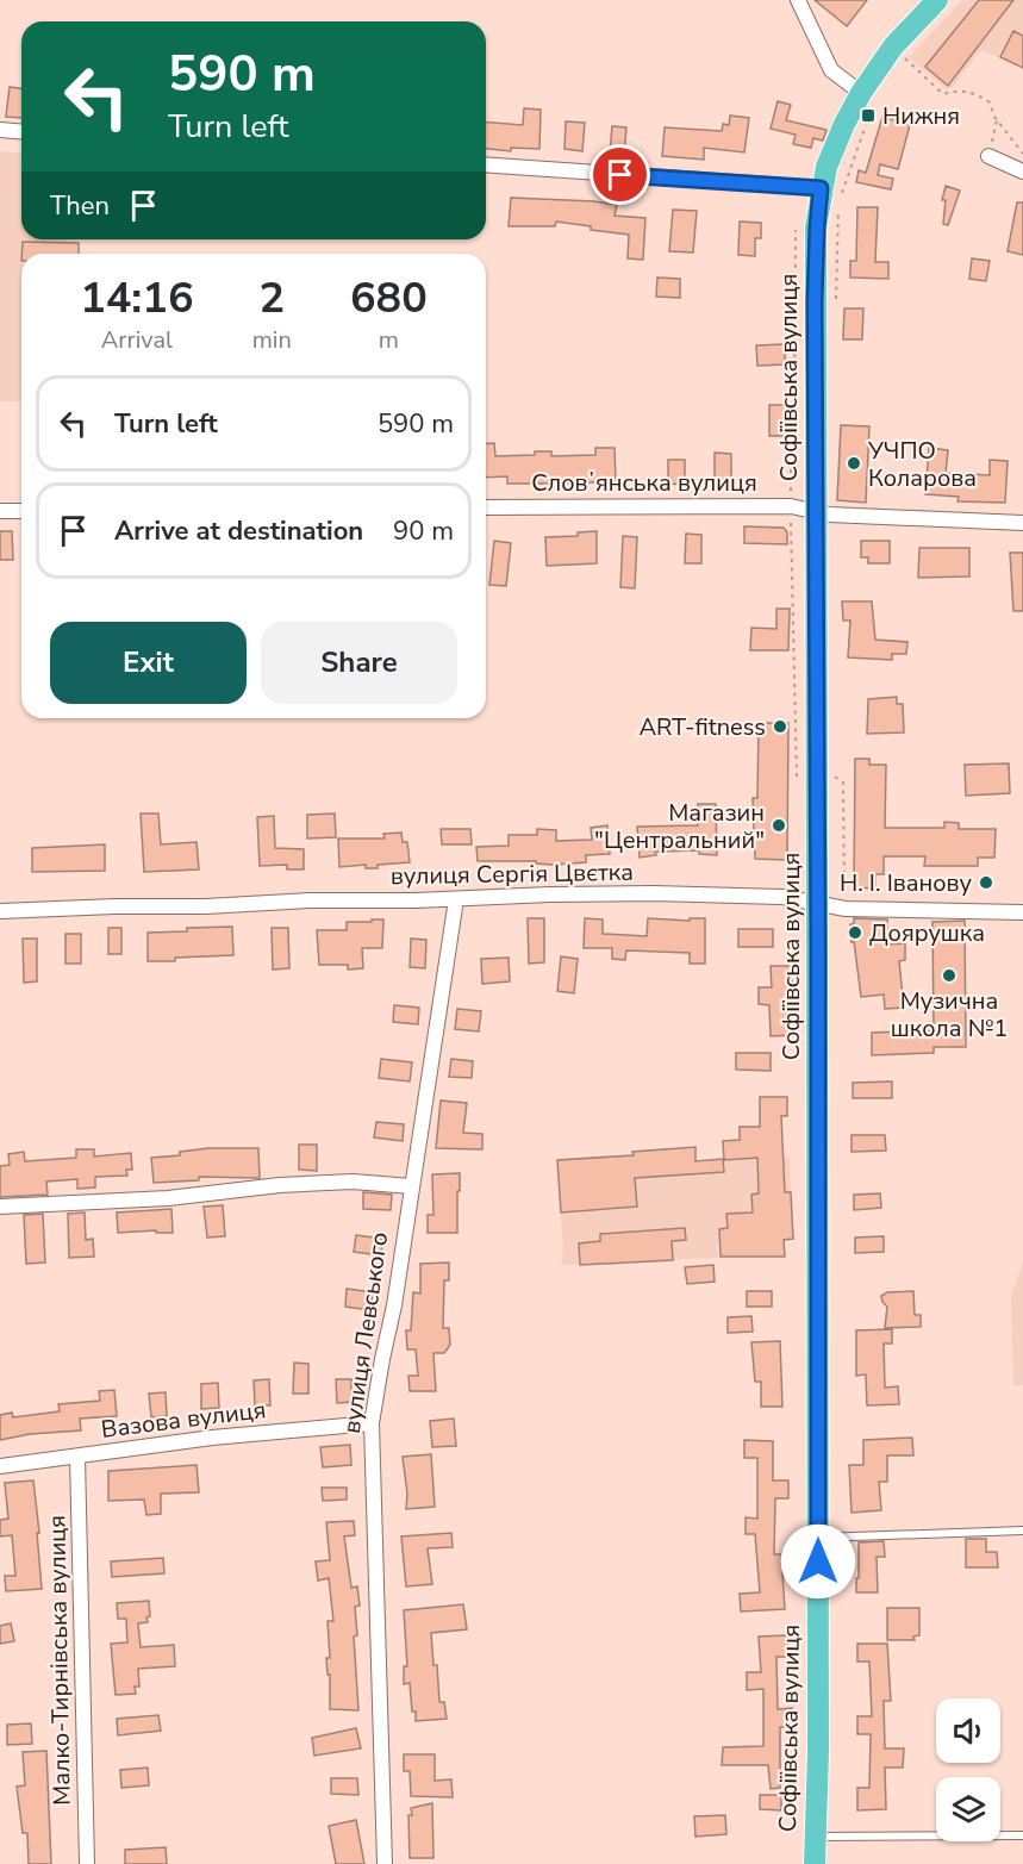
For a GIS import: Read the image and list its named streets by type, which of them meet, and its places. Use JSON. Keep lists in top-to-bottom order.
{
  "streets": {
    "main road": ["Софіївська вулиця"],
    "street": [
      "Словʼянська вулиця",
      "вулиця Сергія Цвєтка",
      "вулиця Левського",
      "Вазова вулиця",
      "Малко-Тирнівська вулиця"
    ]
  },
  "crossings": [
    ["Софіївська вулиця", "Словʼянська вулиця"],
    ["Софіївська вулиця", "вулиця Сергія Цвєтка"],
    ["вулиця Сергія Цвєтка", "вулиця Левського"],
    ["вулиця Левського", "Вазова вулиця"],
    ["Вазова вулиця", "Малко-Тирнівська вулиця"]
  ],
  "places": {
    "transit": ["Нижня"],
    "other": [
      "УЧПО Коларова",
      "ART-fitness",
      "Магазин \"Центральний\"",
      "Н. І. Іванову",
      "Доярушка",
      "Музична школа №1"
    ]
  },
  "page": {
    "turn": ["590 m", "Turn left"],
    "then": "Then",
    "eta": [
      "14:16",
      "Arrival",
      "2",
      "min",
      "680",
      "m"
    ],
    "list": [
      {
        "name": "Turn left",
        "value": "590 m"
      },
      {
        "name": "Arrive at destination",
        "value": "90 m"
      }
    ],
    "buttons": ["Exit", "Share"]
  }
}
